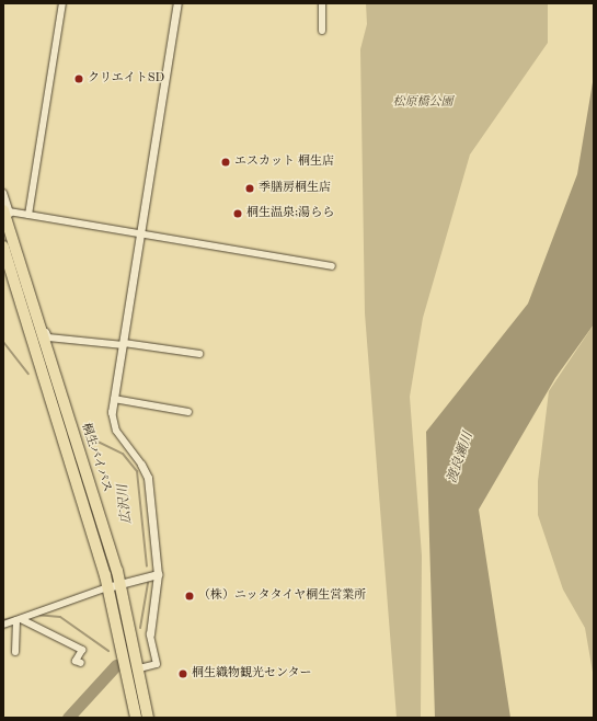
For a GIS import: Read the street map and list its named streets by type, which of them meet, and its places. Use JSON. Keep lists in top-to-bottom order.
{
  "streets": {
    "highway": ["桐生バイパス"]
  },
  "water": ["渡良瀬川", "広沢川"],
  "parks": ["松原橋公園"],
  "places": [
    "クリエイトSD",
    "エスカット 桐生店",
    "季膳房桐生店",
    "桐生温泉;湯らら",
    "（株）ニッタタイヤ桐生営業所",
    "桐生織物観光センター"
  ]
}
